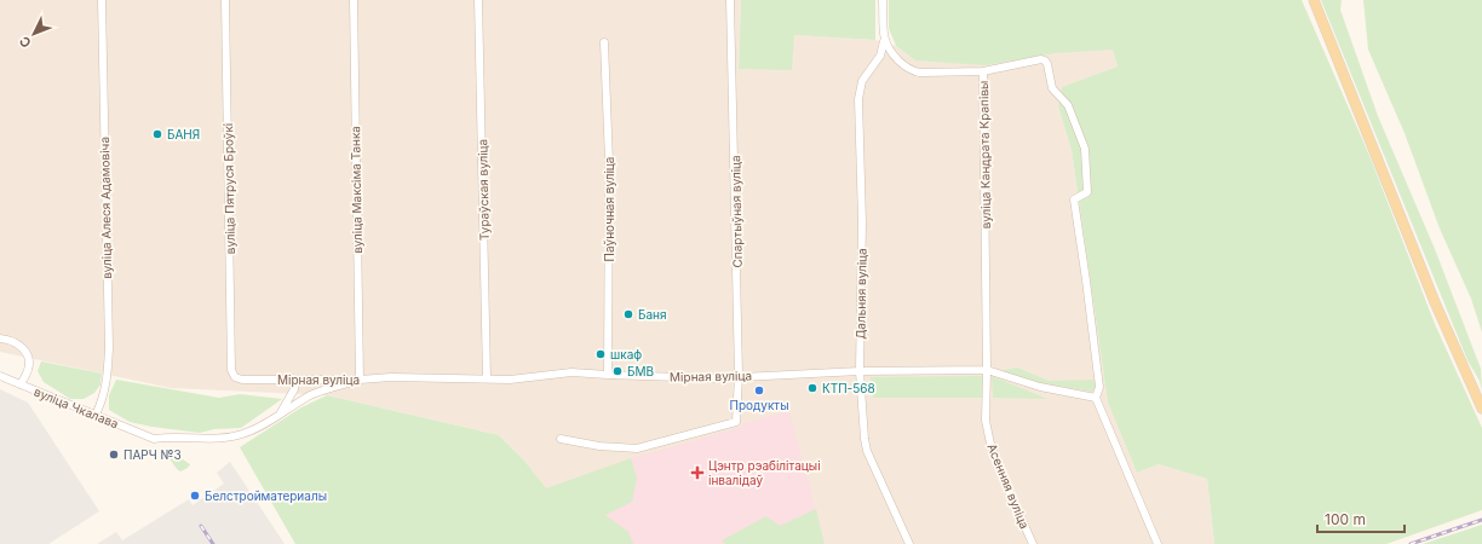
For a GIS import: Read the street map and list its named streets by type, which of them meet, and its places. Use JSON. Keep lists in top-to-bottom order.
{
  "streets": {
    "street": [
      "вуліца Кандрата Крапівы",
      "вуліца Пятруся Броўкі",
      "вуліца Максіма Танка",
      "Тураўская вуліца",
      "вуліца Алеся Адамовіча",
      "Паўночная вуліца",
      "Спартыўная вуліца",
      "Дальняя вуліца",
      "Мірная вуліца",
      "вуліца Чкалава",
      "Асенняя вуліца"
    ]
  },
  "crossings": [
    ["вуліца Кандрата Крапівы", "Мірная вуліца"],
    ["вуліца Кандрата Крапівы", "Асенняя вуліца"],
    ["вуліца Пятруся Броўкі", "Мірная вуліца"],
    ["вуліца Максіма Танка", "Мірная вуліца"],
    ["Тураўская вуліца", "Мірная вуліца"],
    ["вуліца Алеся Адамовіча", "вуліца Чкалава"],
    ["Паўночная вуліца", "Мірная вуліца"],
    ["Спартыўная вуліца", "Мірная вуліца"],
    ["Дальняя вуліца", "Мірная вуліца"],
    ["Мірная вуліца", "Асенняя вуліца"]
  ],
  "places": {
    "other": [
      "БАНЯ",
      "Баня",
      "шкаф",
      "БМВ",
      "КТП-568",
      "Продукты",
      "ПАРЧ №3",
      "Белстройматериалы"
    ],
    "health": ["Цэнтр рэабілітацыі інвалідаў"]
  },
  "scale_bar": "100 m",
  "north": "bottom left"
}
